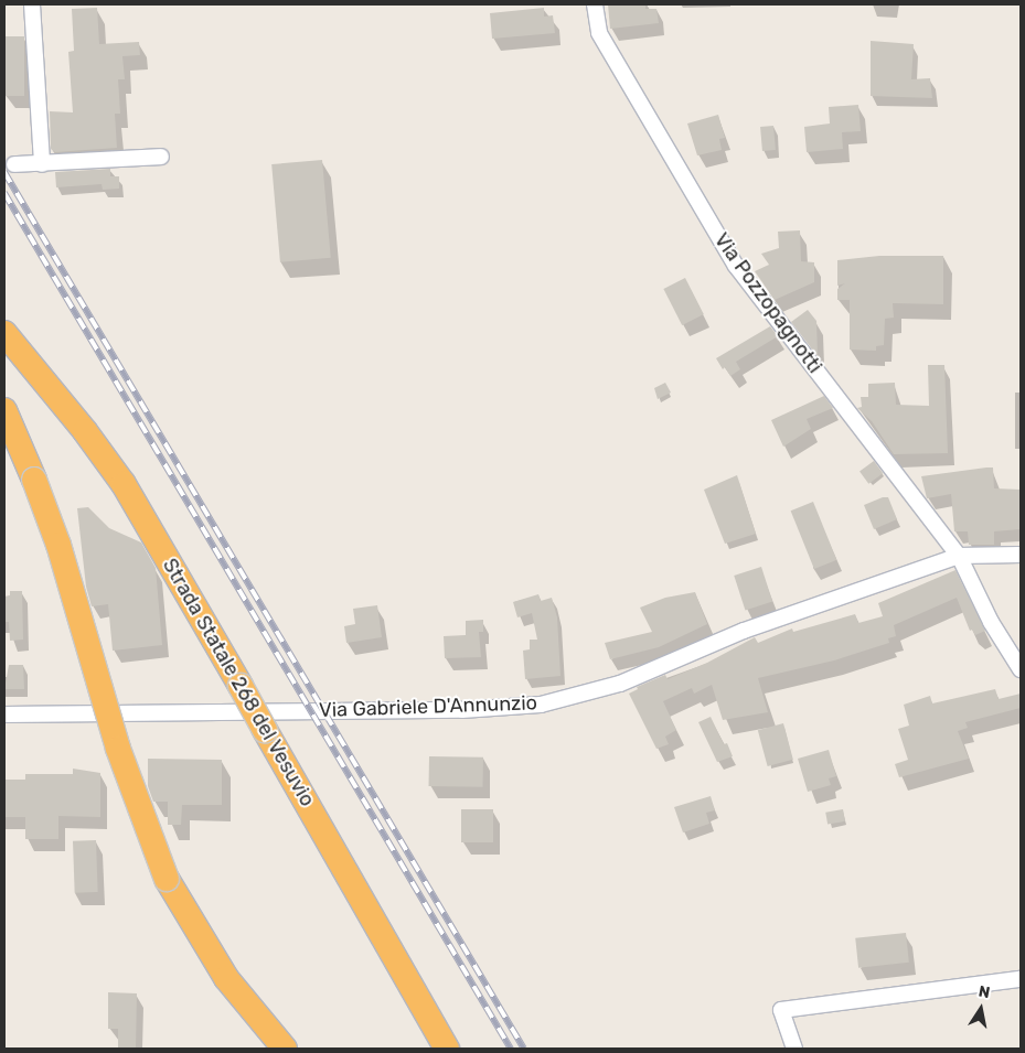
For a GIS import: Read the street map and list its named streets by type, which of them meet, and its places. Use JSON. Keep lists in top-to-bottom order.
{
  "streets": {
    "highway": ["Strada Statale 268 del Vesuvio"],
    "street": ["Via Pozzopagnotti", "Via Gabriele D'Annunzio"]
  },
  "crossings": [
    ["Via Pozzopagnotti", "Via Gabriele D'Annunzio"]
  ],
  "north": "top"
}
